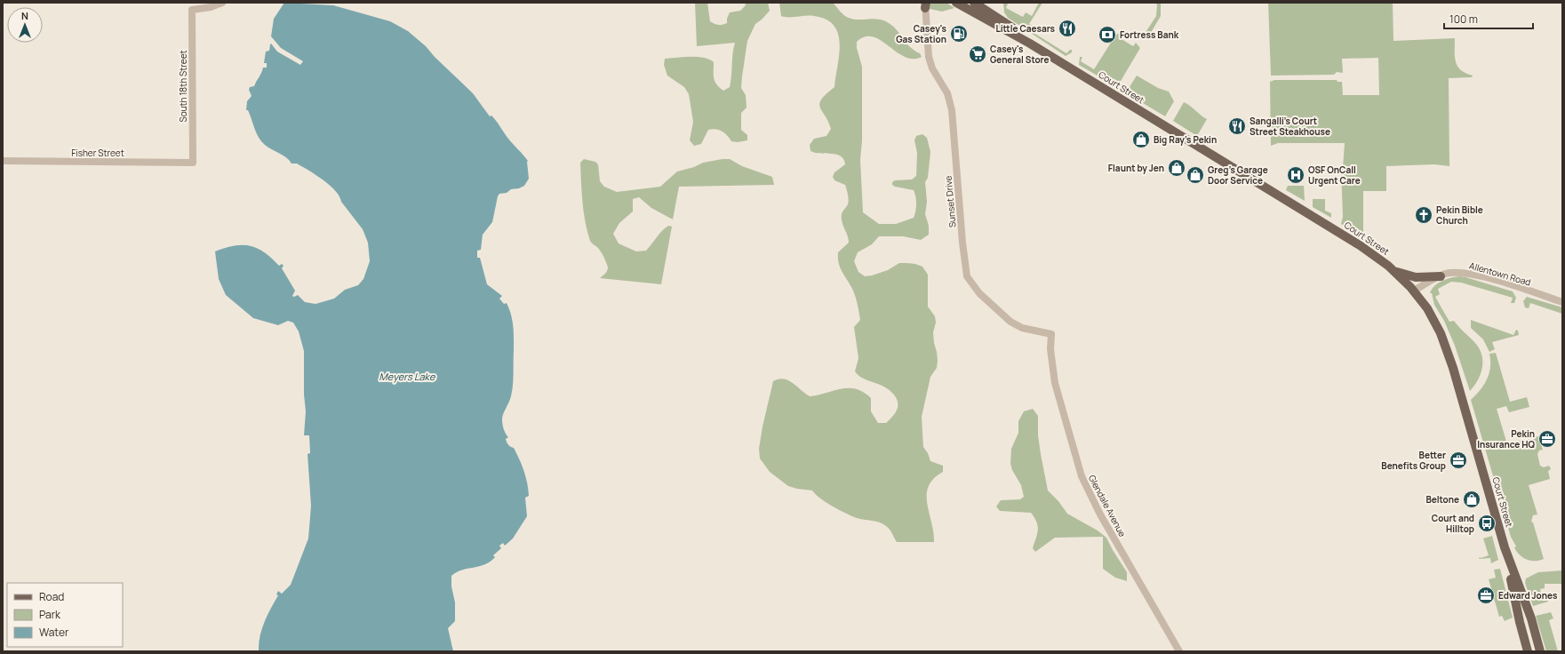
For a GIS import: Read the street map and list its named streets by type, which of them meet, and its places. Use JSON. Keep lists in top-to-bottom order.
{
  "streets": {
    "main road": ["Court Street"],
    "street": [
      "South 18th Street",
      "Fisher Street",
      "Sunset Drive",
      "Allentown Road",
      "Glendale Avenue"
    ]
  },
  "crossings": [
    ["South 18th Street", "Fisher Street"],
    ["Court Street", "Allentown Road"],
    ["Sunset Drive", "Glendale Avenue"]
  ],
  "water": ["Meyers Lake"],
  "places": {
    "restaurant": ["Little Caesars", "Sangalli’s Court Street Steakhouse"],
    "fuel station": ["Casey's Gas Station"],
    "bank": ["Fortress Bank"],
    "supermarket": ["Casey's General Store"],
    "shop": [
      "Big Ray's Pekin",
      "Flaunt by Jen",
      "Greg's Garage Door Service",
      "Beltone"
    ],
    "hospital": ["OSF OnCall Urgent Care"],
    "church": ["Pekin Bible Church"],
    "office": ["Pekin Insurance HQ", "Better Benefits Group", "Edward Jones"],
    "bus stop": ["Court and Hilltop"]
  },
  "legend": ["Road", "Park", "Water"],
  "scale_bar": "100 m",
  "north": "top"
}
